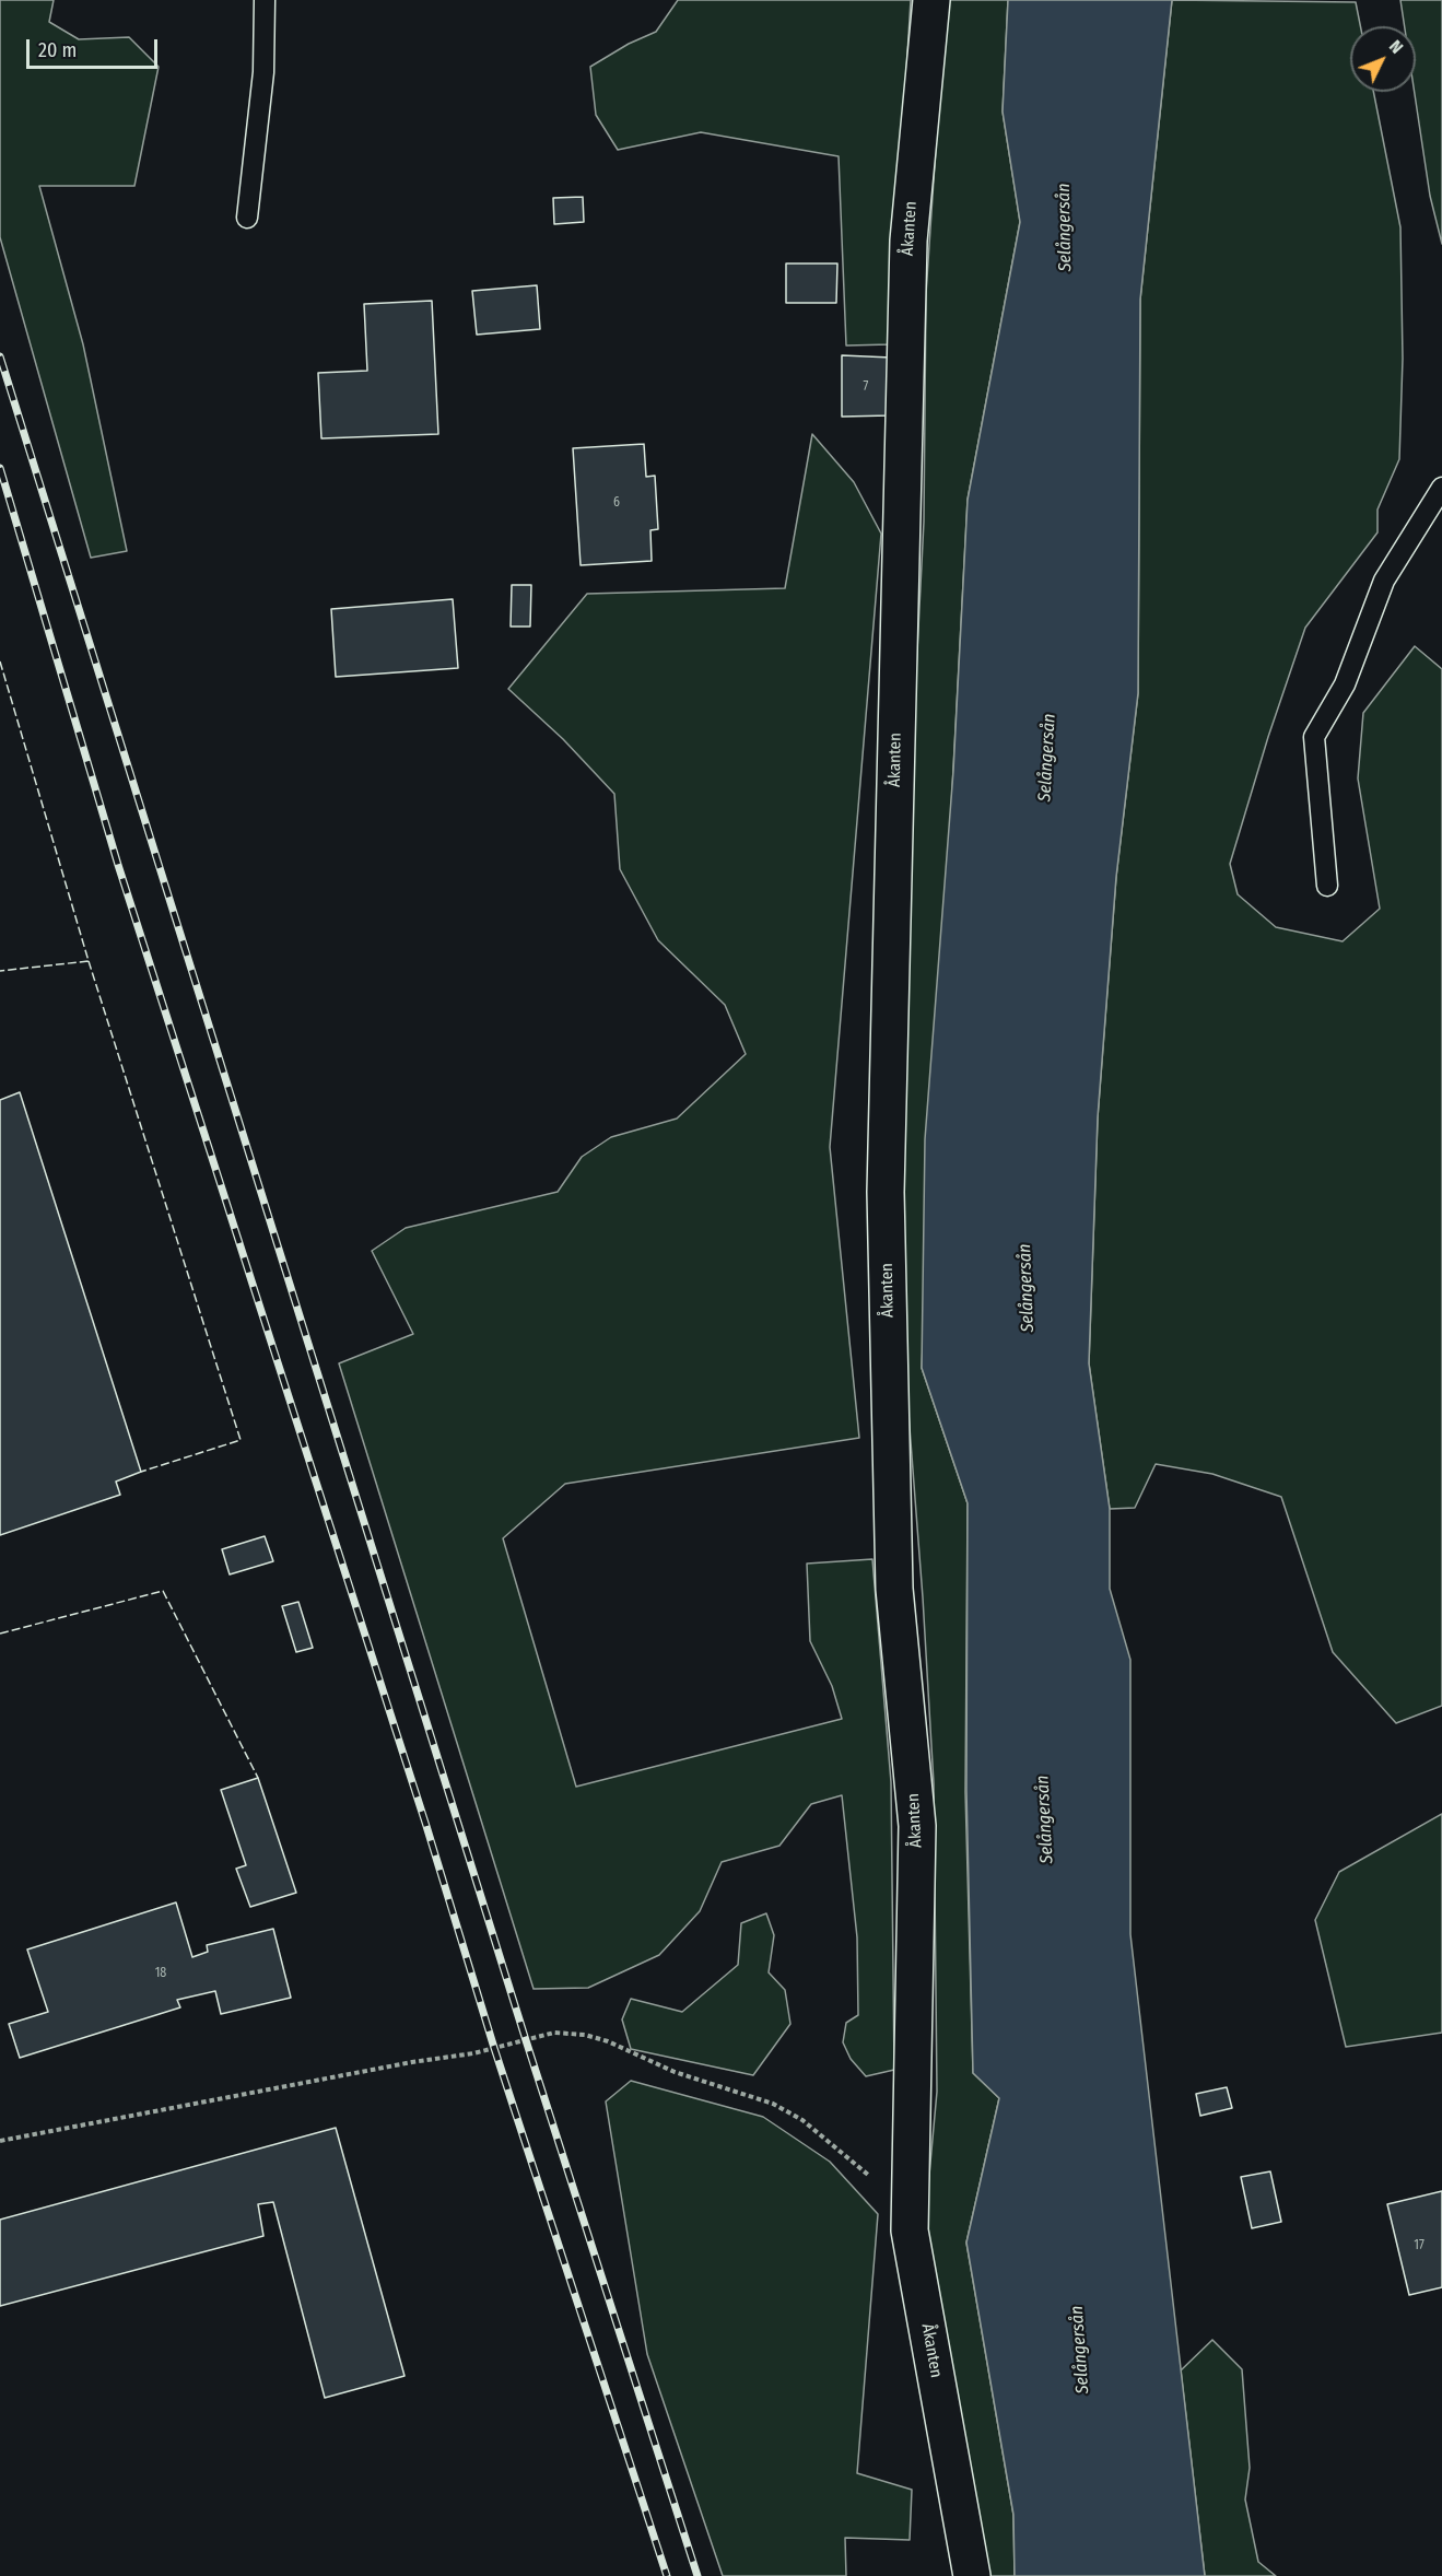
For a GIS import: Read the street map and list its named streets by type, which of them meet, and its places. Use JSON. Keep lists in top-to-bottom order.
{
  "streets": {
    "street": ["Åkanten"]
  },
  "water": ["Selångersån"],
  "house_numbers": [
    "7",
    "6",
    "18",
    "17"
  ],
  "scale_bar": "20 m",
  "north": "top right"
}
